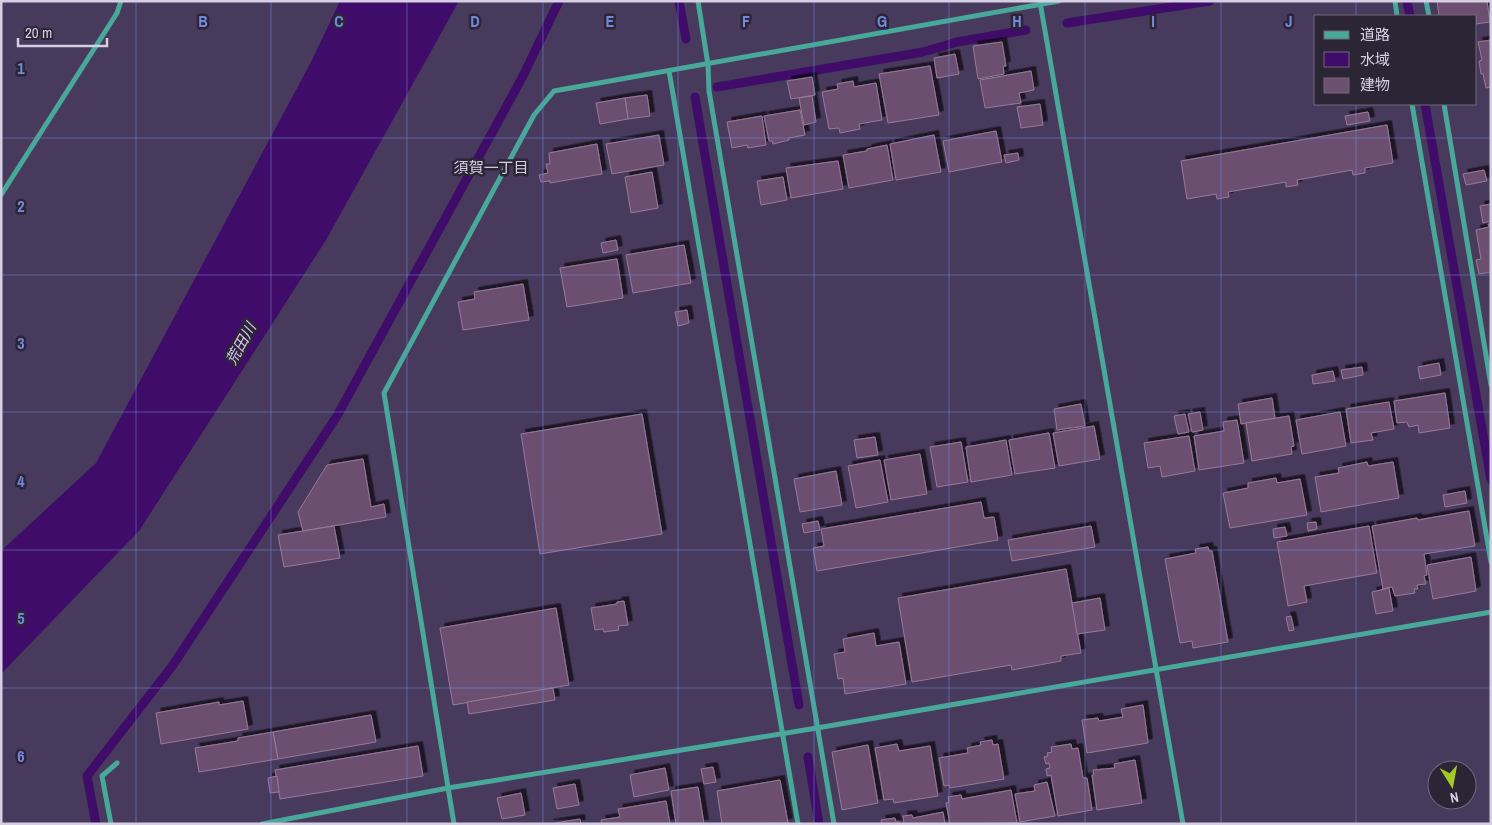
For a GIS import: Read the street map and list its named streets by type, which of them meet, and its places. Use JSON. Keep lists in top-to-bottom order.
{
  "districts": ["須賀一丁目"],
  "water": ["荒田川"],
  "legend": ["道路", "水域", "建物"],
  "scale_bar": "20 m",
  "north": "bottom",
  "grid": {
    "columns": [
      "B",
      "C",
      "D",
      "E",
      "F",
      "G",
      "H",
      "I",
      "J"
    ],
    "rows": [
      "1",
      "2",
      "3",
      "4",
      "5",
      "6"
    ]
  }
}
